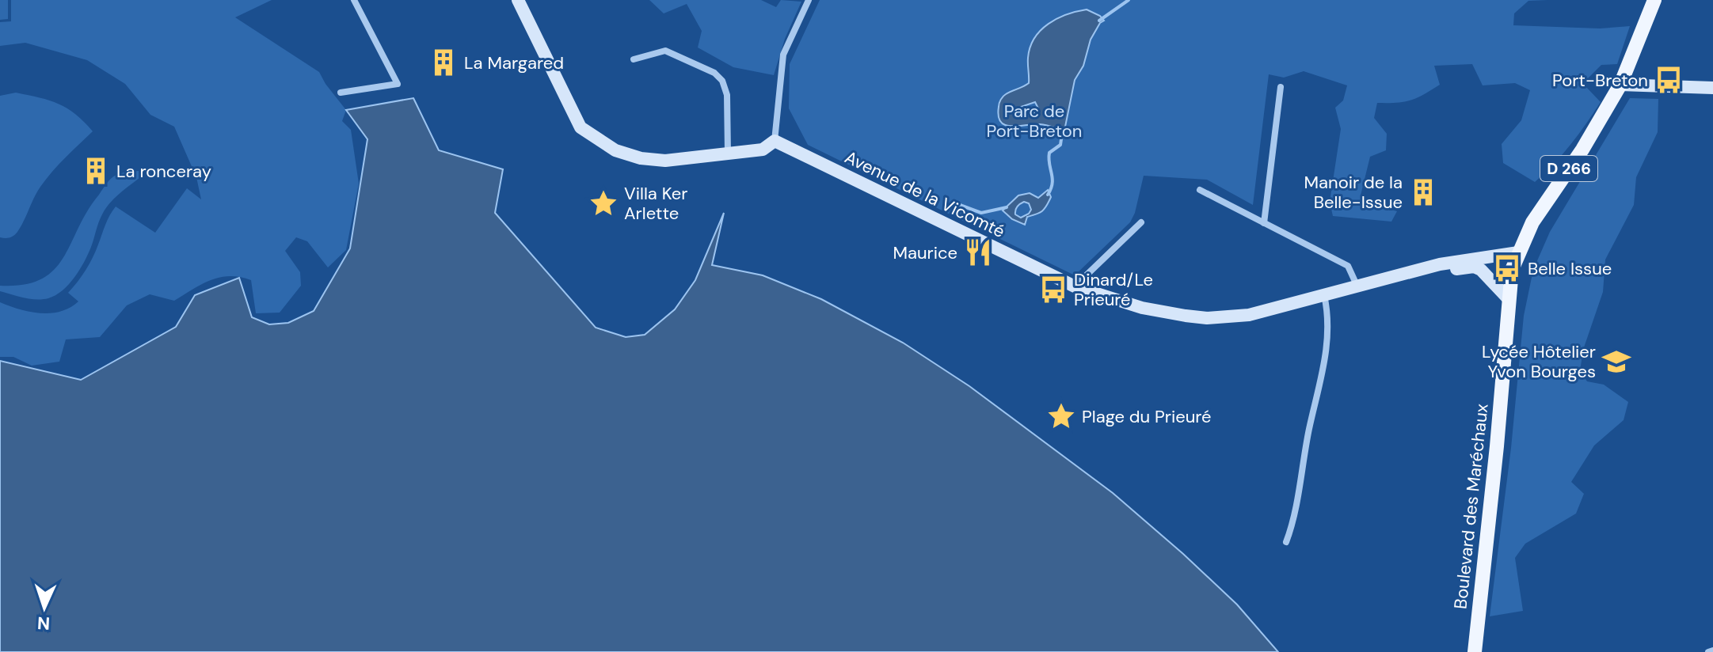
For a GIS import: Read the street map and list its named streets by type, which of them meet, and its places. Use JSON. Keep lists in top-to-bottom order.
{
  "streets": {
    "main road": ["D 266", "Avenue de la Vicomté", "Boulevard des Maréchaux"]
  },
  "crossings": [
    ["D 266", "Avenue de la Vicomté"],
    ["D 266", "Boulevard des Maréchaux"],
    ["Avenue de la Vicomté", "Boulevard des Maréchaux"]
  ],
  "parks": ["Parc de Port-Breton"],
  "places": {
    "building": ["La Margared", "La ronceray", "Manoir de la Belle-Issue"],
    "bus stop": ["Port-Breton", "Belle Issue", "Dinard/Le Prieuré"],
    "place": ["Villa Ker Arlette", "Plage du Prieuré"],
    "restaurant": ["Maurice"],
    "school or university": ["Lycée Hôtelier Yvon Bourges"]
  },
  "north": "bottom"
}
